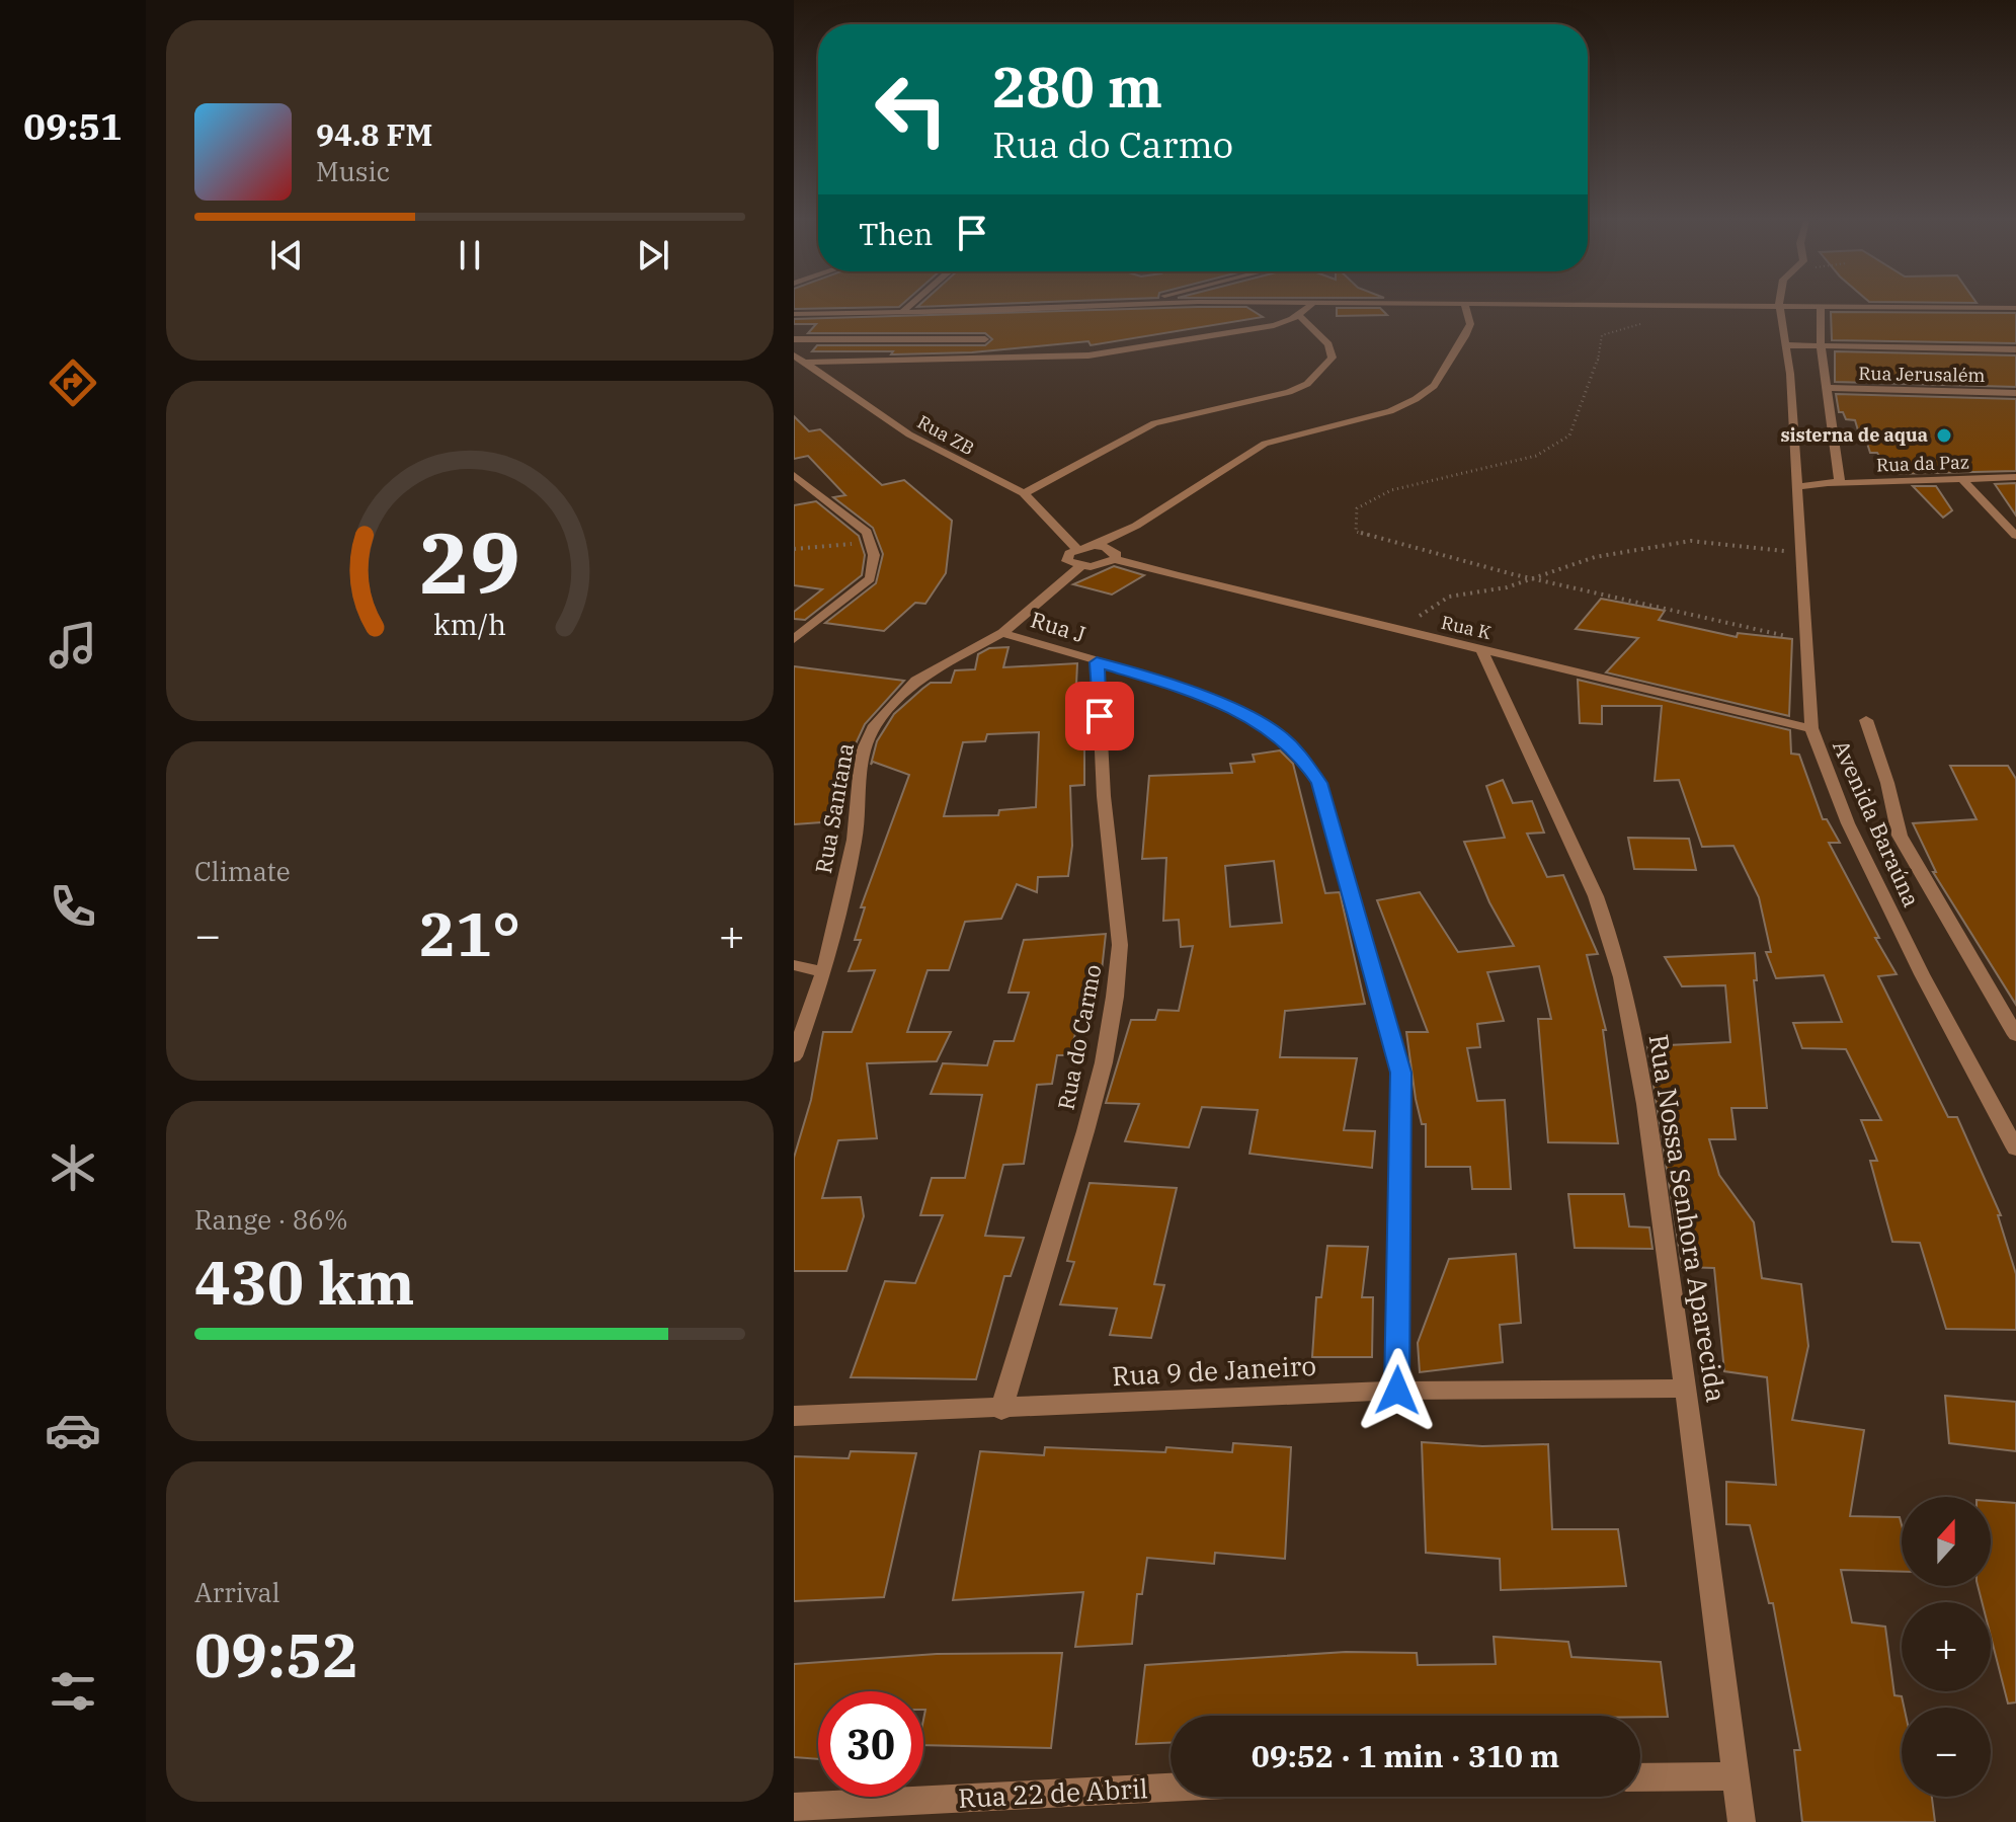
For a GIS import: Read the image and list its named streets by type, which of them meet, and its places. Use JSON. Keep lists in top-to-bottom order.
{
  "streets": {
    "street": [
      "Rua Jerusalém",
      "Rua ZB",
      "Rua da Paz",
      "Rua J",
      "Rua K",
      "Rua Santana",
      "Avenida Baraúna",
      "Rua do Carmo",
      "Rua Nossa Senhora Aparecida",
      "Rua 9 de Janeiro",
      "Rua 22 de Abril"
    ]
  },
  "crossings": [
    ["Rua J", "Rua Santana"],
    ["Rua J", "Rua do Carmo"],
    ["Rua J", "Rua 9 de Janeiro"],
    ["Rua K", "Avenida Baraúna"],
    ["Rua K", "Rua Nossa Senhora Aparecida"],
    ["Rua do Carmo", "Rua 9 de Janeiro"],
    ["Rua Nossa Senhora Aparecida", "Rua 9 de Janeiro"]
  ],
  "places": ["sisterna de aqua"],
  "north": "top",
  "page": {
    "tabs": "09:51",
    "turn": ["280 m", "Rua do Carmo"],
    "song": ["94.8 FM", "Music"],
    "then": "Then",
    "tile": [
      "Climate",
      ["Range · 86%", "430 km"],
      ["Arrival", "09:52"]
    ],
    "heat": ["−", "21°", "+"],
    "map_buttons": ["+", "−"],
    "limit": "30",
    "trip": "09:52 · 1 min · 310 m",
    "gauge": ["29", "km/h"]
  }
}
